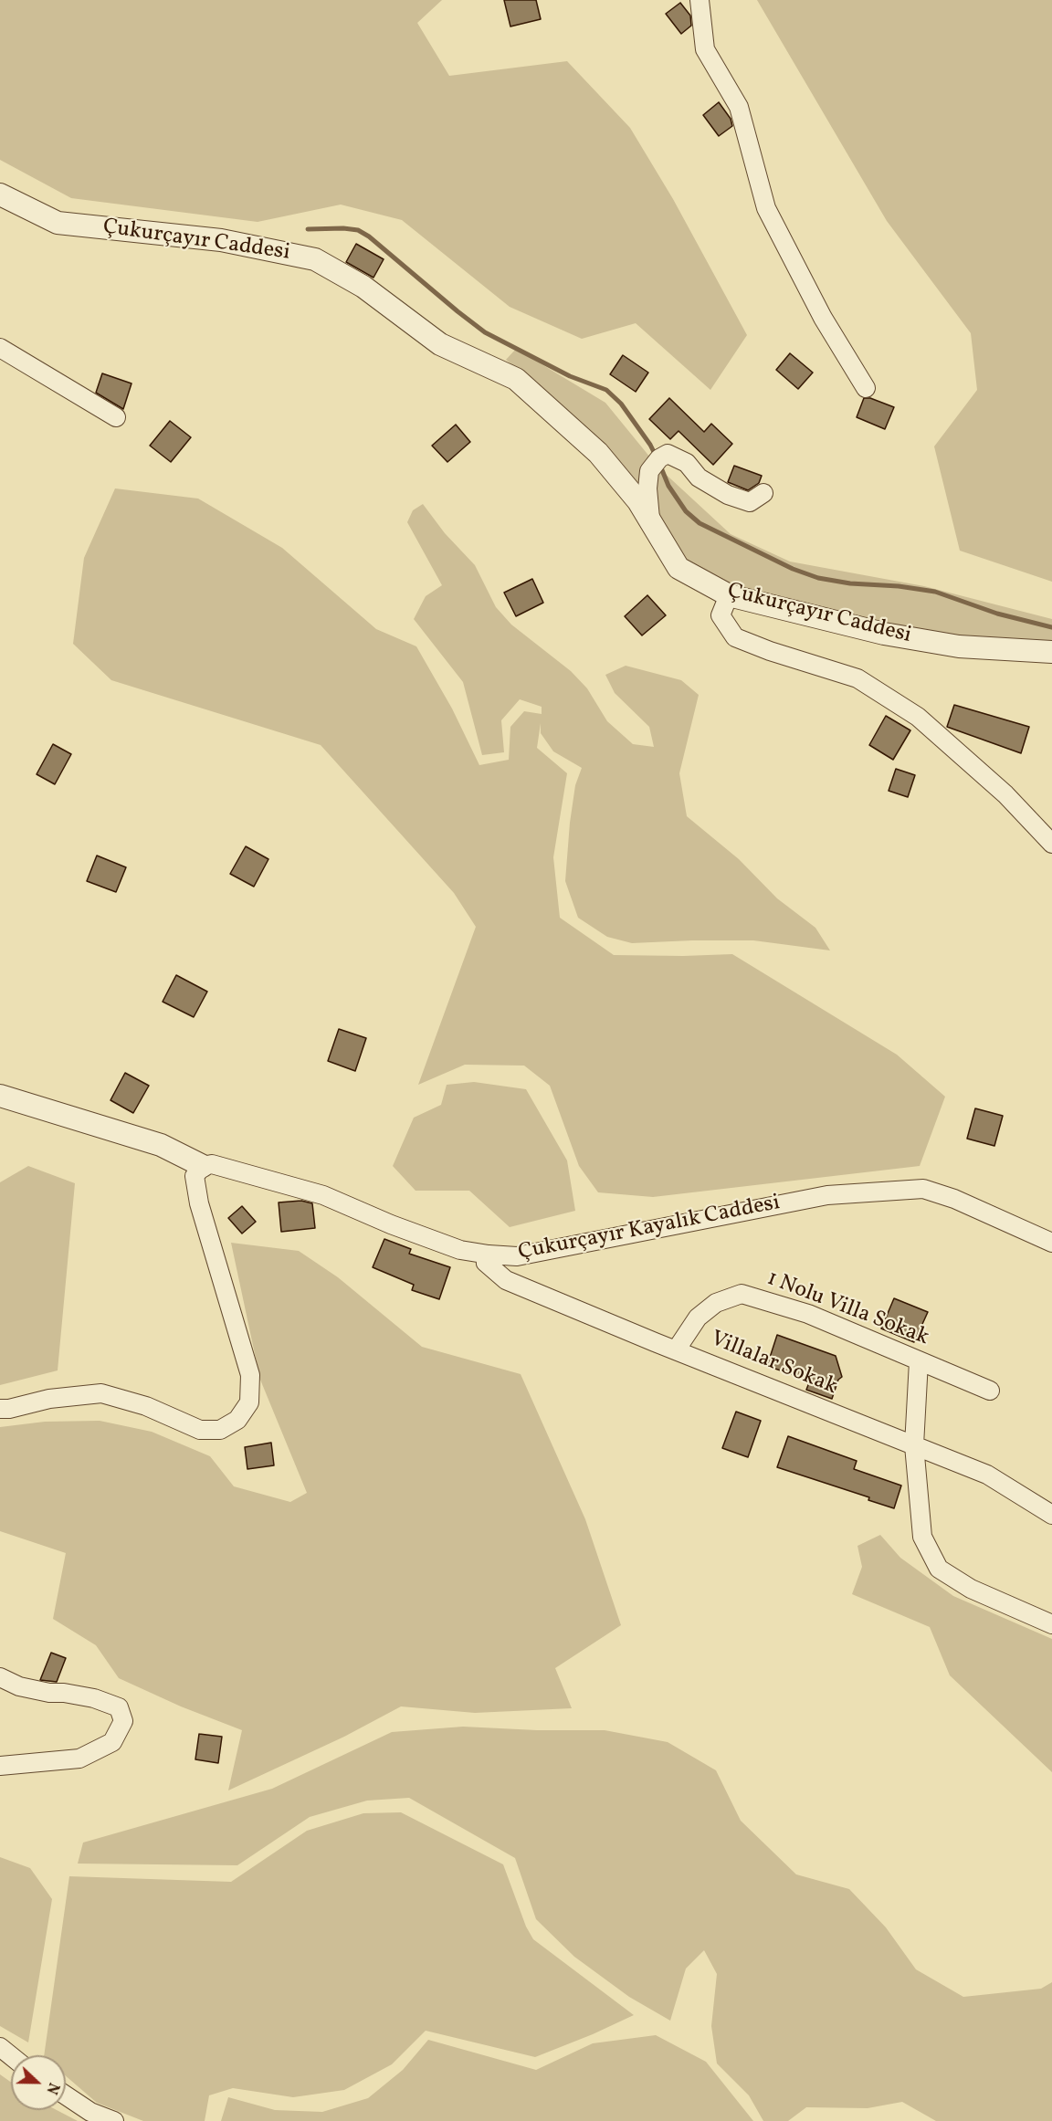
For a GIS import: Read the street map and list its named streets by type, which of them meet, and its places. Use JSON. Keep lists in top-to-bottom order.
{
  "streets": {
    "street": [
      "Çukurçayır Caddesi",
      "Çukurçayır Kayalık Caddesi",
      "1 Nolu Villa Sokak",
      "Villalar Sokak"
    ]
  },
  "crossings": [
    ["Çukurçayır Kayalık Caddesi", "Villalar Sokak"],
    ["1 Nolu Villa Sokak", "Villalar Sokak"]
  ],
  "north": "right"
}
